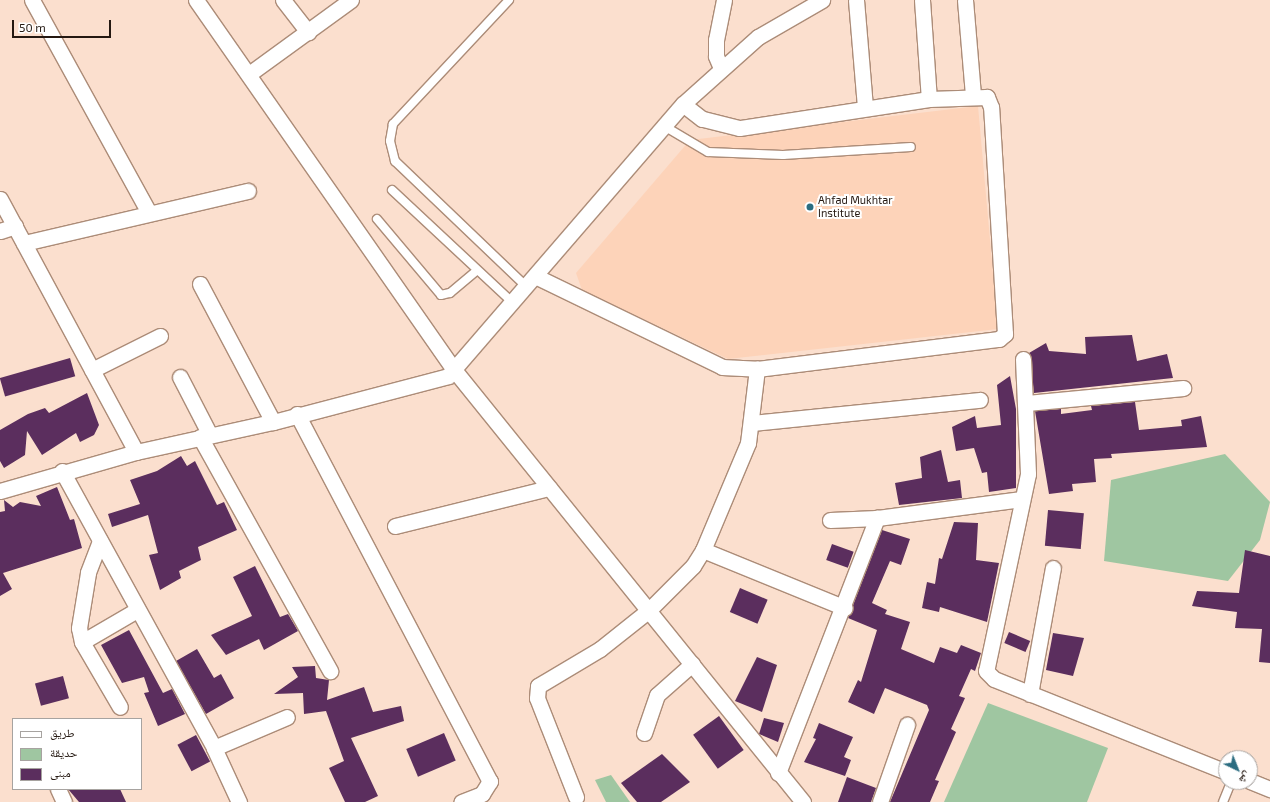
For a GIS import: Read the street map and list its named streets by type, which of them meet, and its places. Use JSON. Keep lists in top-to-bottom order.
{
  "places": ["Ahfad Mukhtar Institute"],
  "legend": ["طريق", "حديقة", "مبنى"],
  "scale_bar": "50 m",
  "north": "bottom right"
}
